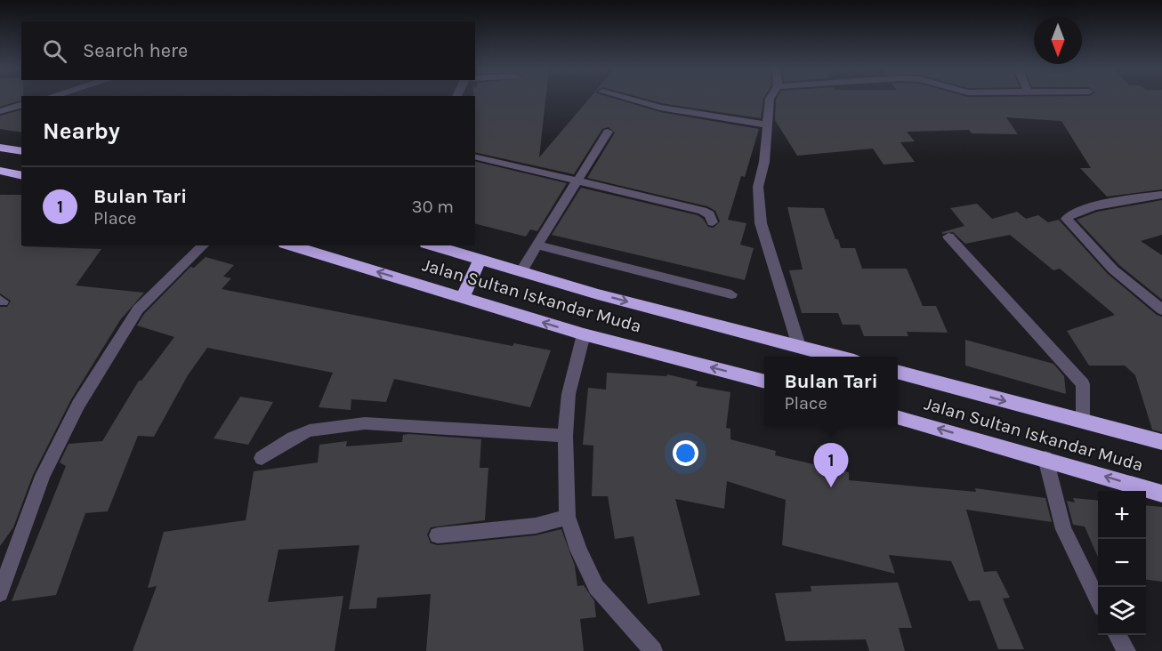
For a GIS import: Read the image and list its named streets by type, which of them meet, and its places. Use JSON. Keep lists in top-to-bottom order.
{
  "streets": {
    "highway": ["Jalan Sultan Iskandar Muda"]
  },
  "north": "bottom",
  "page": {
    "search": "Search here",
    "heading": "Nearby",
    "list": [
      {
        "mark": "1",
        "name": "Bulan Tari",
        "note": "Place",
        "value": "30 m"
      }
    ],
    "popup": ["Bulan Tari", "Place"],
    "pins": "1",
    "map_buttons": ["+", "−"]
  }
}
